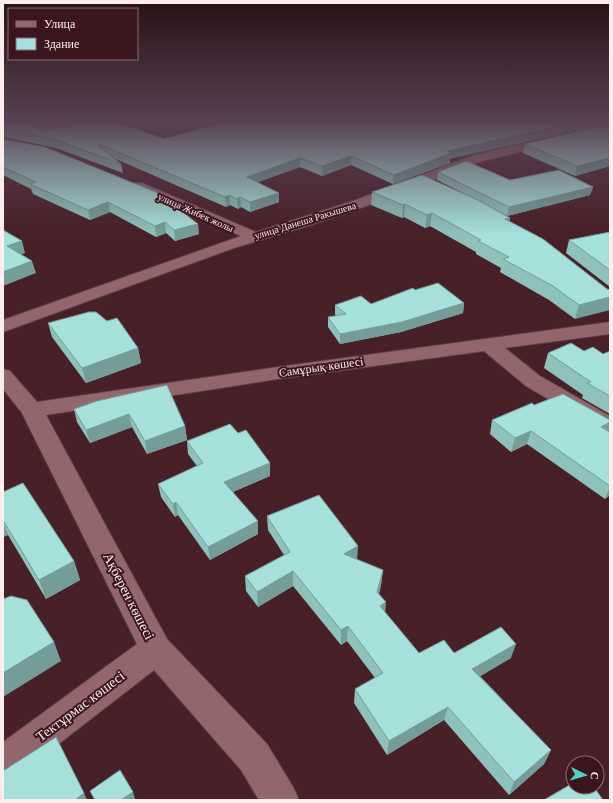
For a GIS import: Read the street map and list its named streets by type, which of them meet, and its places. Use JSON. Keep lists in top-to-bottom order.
{
  "streets": {
    "street": [
      "улица Жибек жолы",
      "улица Данеша Ракышева",
      "Самұрық көшесі",
      "Ақберен көшесі",
      "Тектұрмас көшесі"
    ]
  },
  "crossings": [
    ["улица Жибек жолы", "улица Данеша Ракышева"],
    ["Самұрық көшесі", "Ақберен көшесі"],
    ["Ақберен көшесі", "Тектұрмас көшесі"]
  ],
  "legend": ["Улица", "Здание"],
  "north": "right"
}
